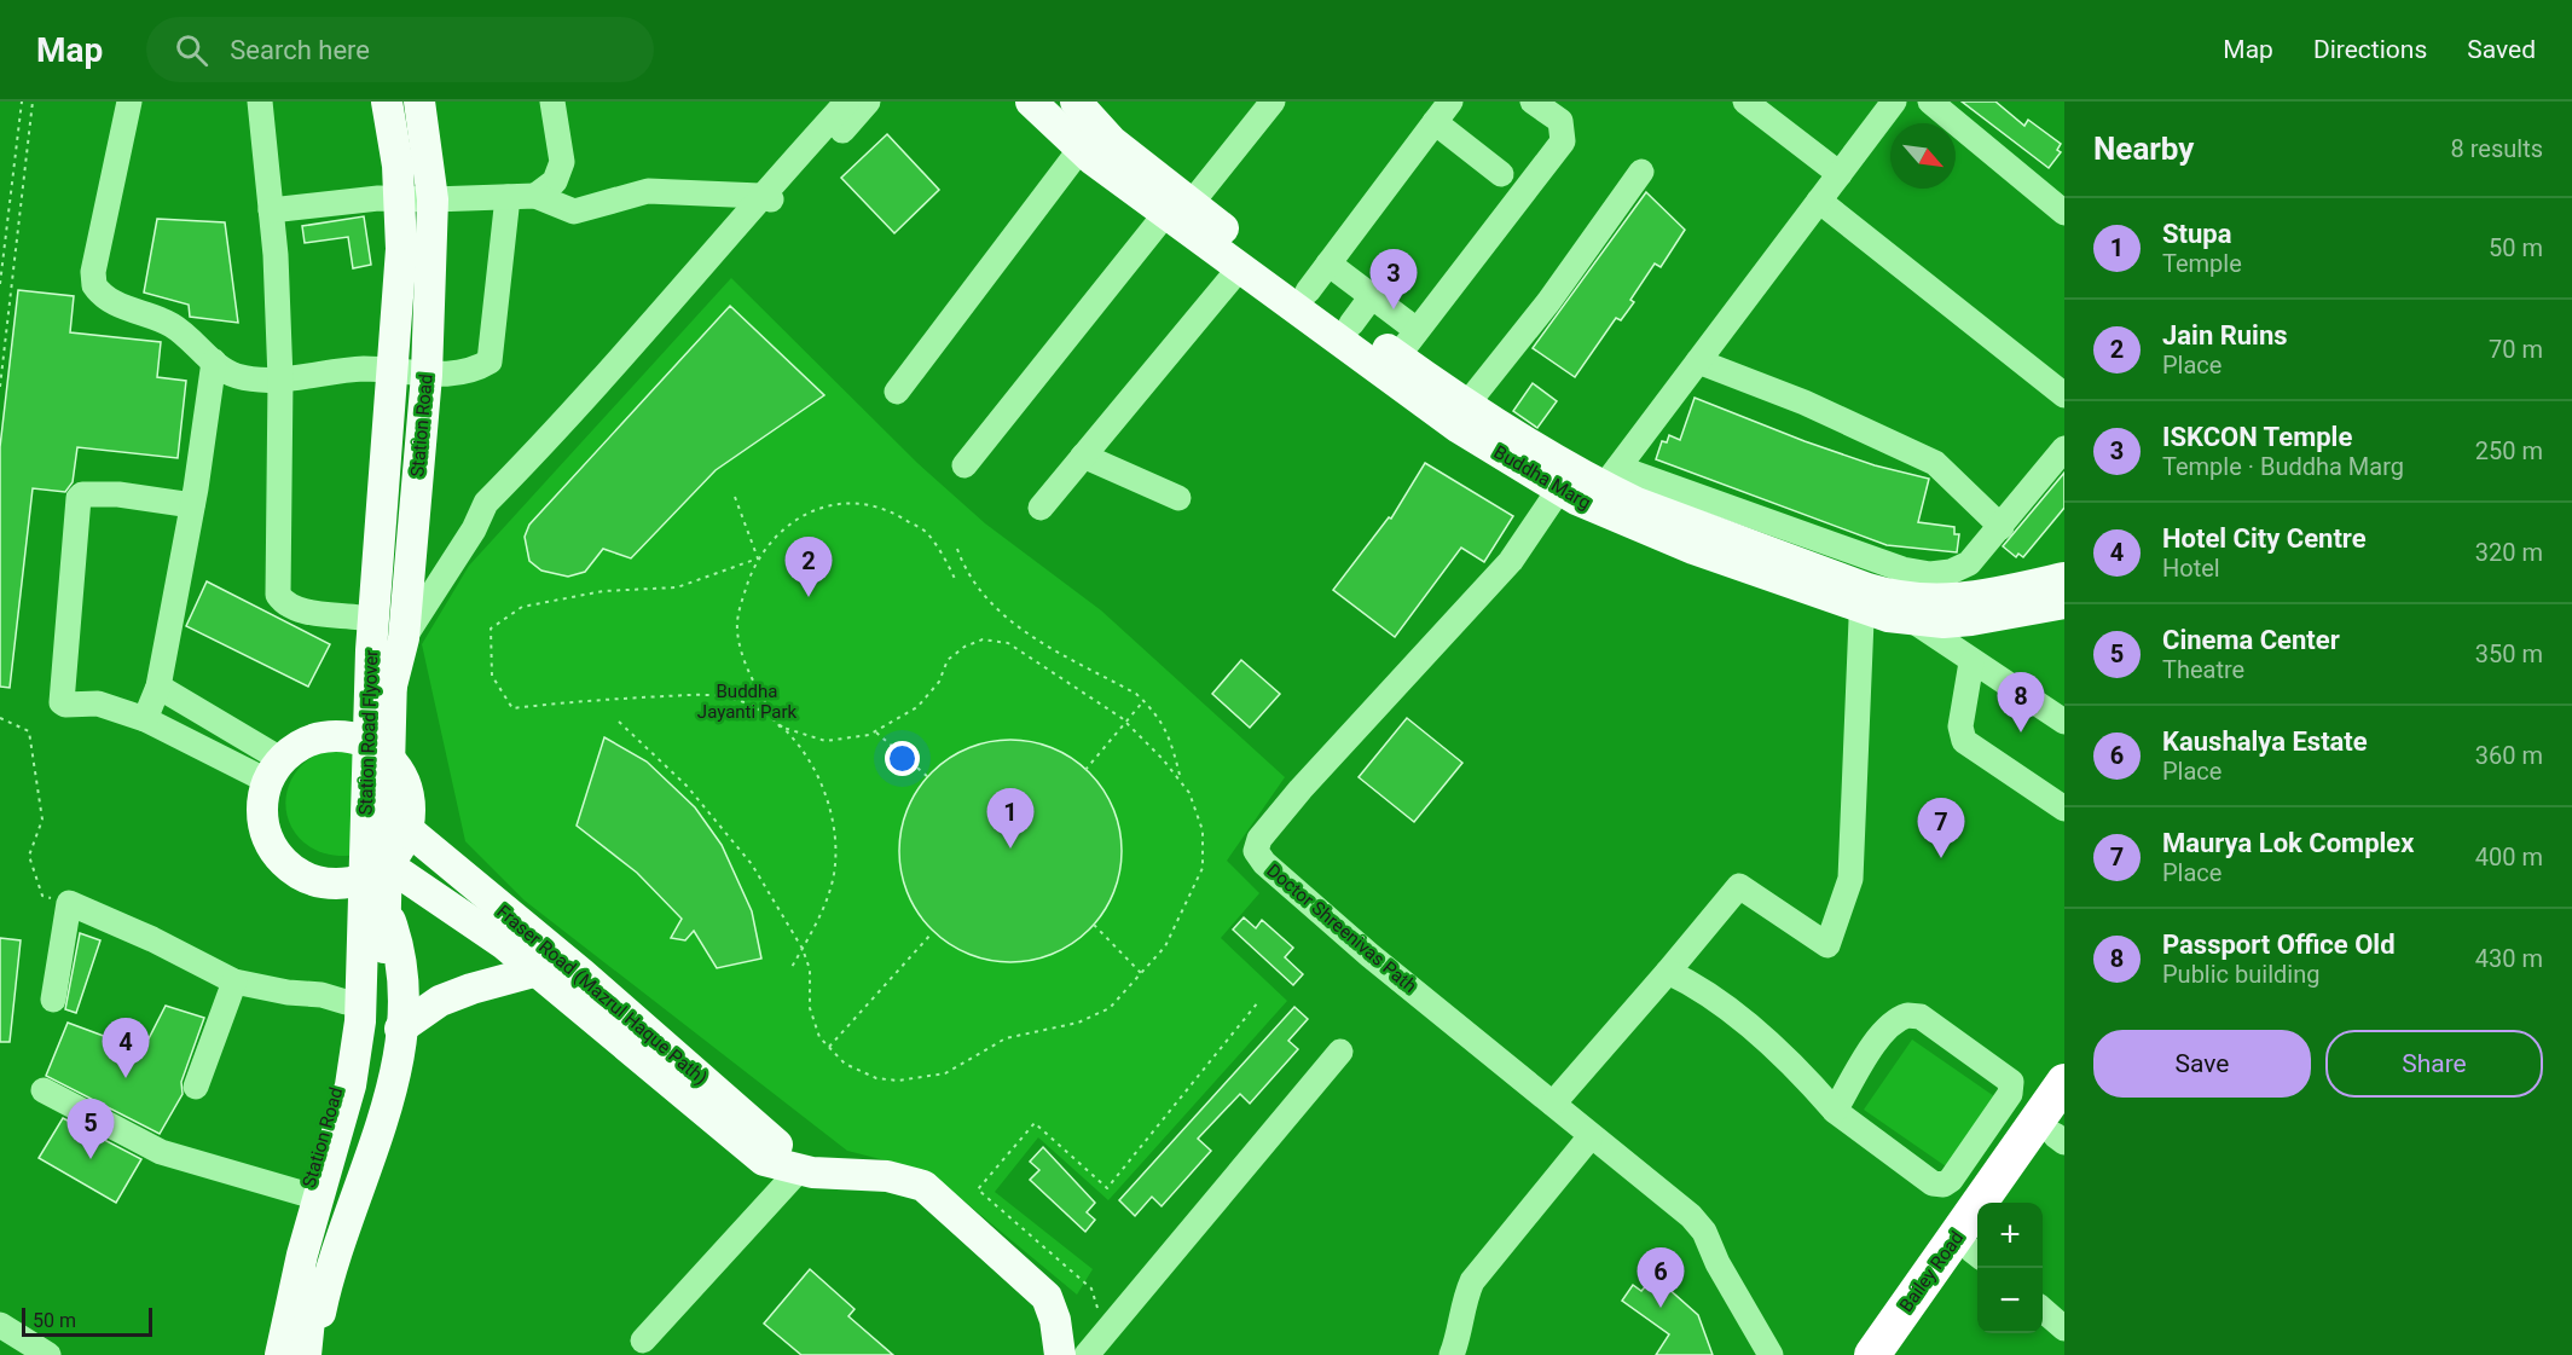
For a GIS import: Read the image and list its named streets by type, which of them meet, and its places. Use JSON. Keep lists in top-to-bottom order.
{
  "streets": {
    "highway": ["Bailey Road"],
    "main road": [
      "Station Road",
      "Buddha Marg",
      "Station Road Flyover",
      "Fraser Road (Mazrul Haque Path)"
    ],
    "street": ["Doctor Shreenivas Path"]
  },
  "crossings": [
    ["Station Road", "Station Road Flyover"],
    ["Station Road", "Fraser Road (Mazrul Haque Path)"],
    ["Buddha Marg", "Doctor Shreenivas Path"]
  ],
  "parks": ["Buddha Jayanti Park"],
  "scale_bar": "50 m",
  "north": "bottom right",
  "page": {
    "header": "Map",
    "search": "Search here",
    "nav": ["Map", "Directions", "Saved"],
    "heading": ["Nearby", "8 results"],
    "list": [
      {
        "mark": "1",
        "name": "Stupa",
        "note": "Temple",
        "value": "50 m"
      },
      {
        "mark": "2",
        "name": "Jain Ruins",
        "note": "Place",
        "value": "70 m"
      },
      {
        "mark": "3",
        "name": "ISKCON Temple",
        "note": "Temple · Buddha Marg",
        "value": "250 m"
      },
      {
        "mark": "4",
        "name": "Hotel City Centre",
        "note": "Hotel",
        "value": "320 m"
      },
      {
        "mark": "5",
        "name": "Cinema Center",
        "note": "Theatre",
        "value": "350 m"
      },
      {
        "mark": "6",
        "name": "Kaushalya Estate",
        "note": "Place",
        "value": "360 m"
      },
      {
        "mark": "7",
        "name": "Maurya Lok Complex",
        "note": "Place",
        "value": "400 m"
      },
      {
        "mark": "8",
        "name": "Passport Office Old",
        "note": "Public building",
        "value": "430 m"
      }
    ],
    "pins": [
      "3",
      "2",
      "8",
      "1",
      "7",
      "4",
      "5",
      "6"
    ],
    "buttons": ["Save", "Share"],
    "map_buttons": ["+", "−"],
    "scale": "50 m"
  }
}
